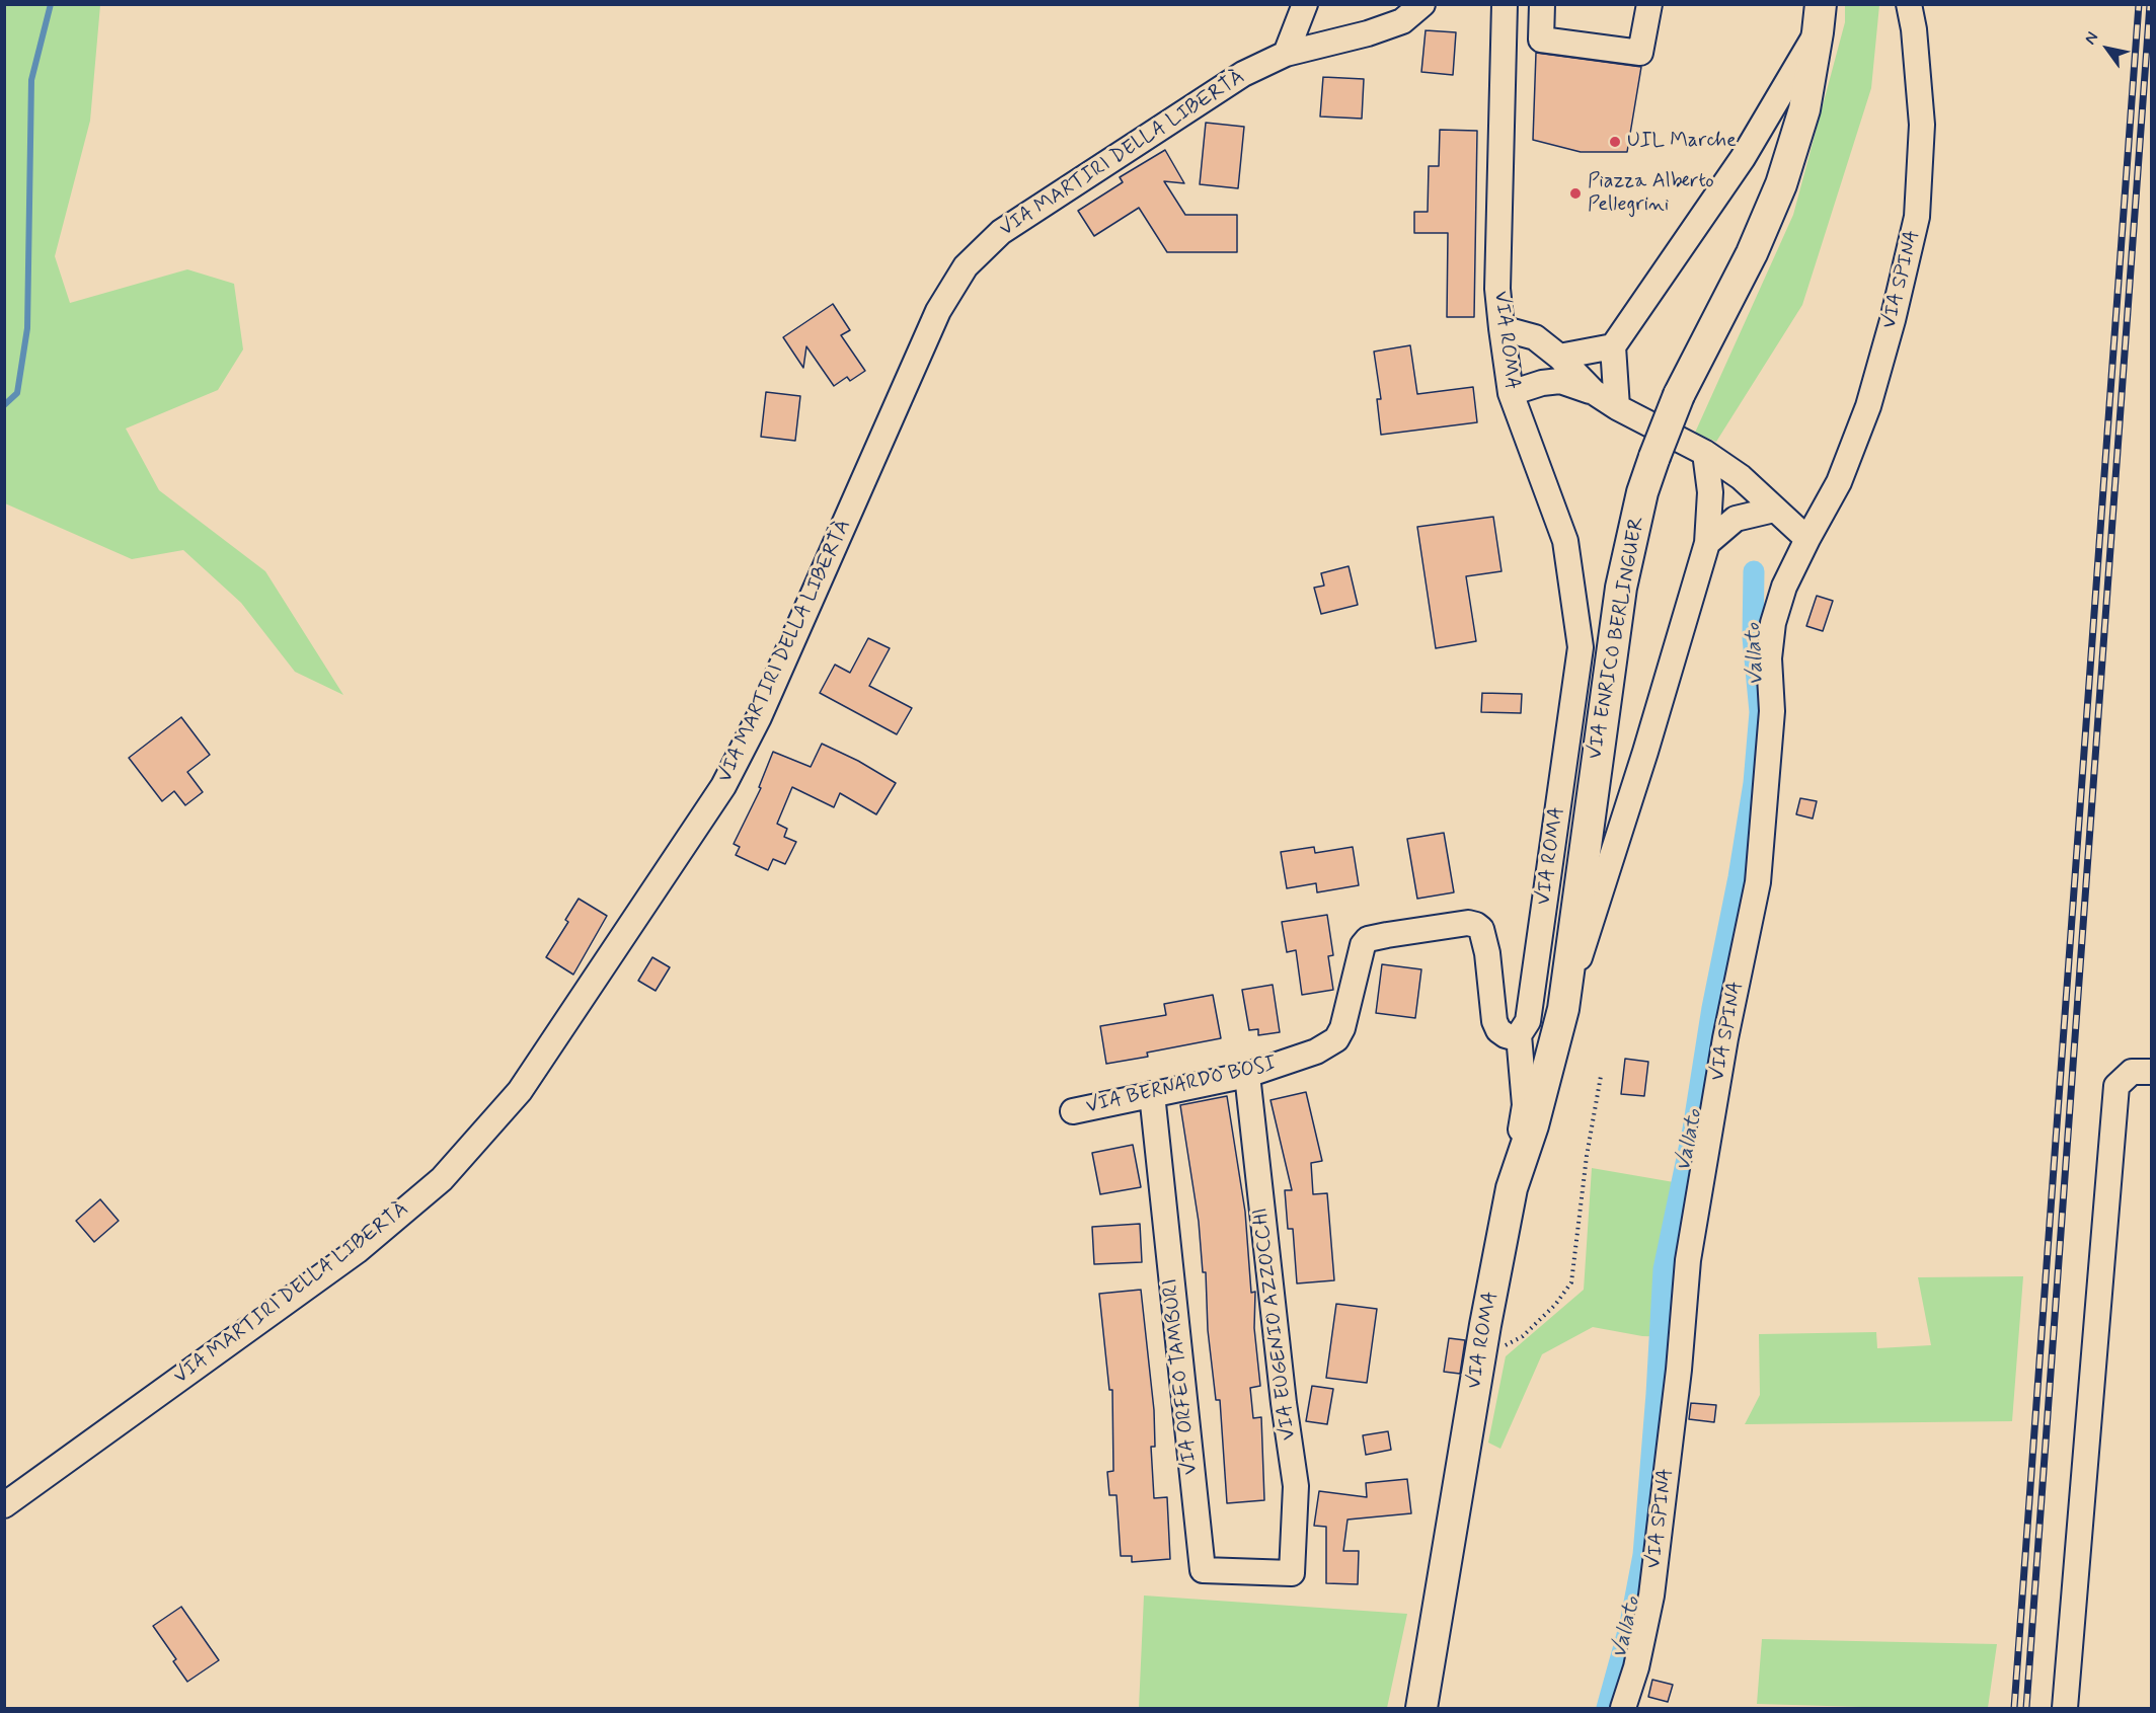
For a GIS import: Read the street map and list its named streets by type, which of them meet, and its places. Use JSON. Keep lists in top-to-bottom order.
{
  "streets": {
    "main road": ["VIA ROMA", "VIA ENRICO BERLINGUER"],
    "street": [
      "VIA MARTIRI DELLA LIBERTÀ",
      "VIA SPINA",
      "VIA BERNARDO BOSI",
      "VIA EUGENIO AZZOCCHI",
      "VIA ORFEO TAMBURI"
    ]
  },
  "crossings": [
    ["VIA ROMA", "VIA ENRICO BERLINGUER"],
    ["VIA ROMA", "VIA BERNARDO BOSI"],
    ["VIA BERNARDO BOSI", "VIA EUGENIO AZZOCCHI"],
    ["VIA BERNARDO BOSI", "VIA ORFEO TAMBURI"],
    ["VIA EUGENIO AZZOCCHI", "VIA ORFEO TAMBURI"]
  ],
  "water": ["Vallato"],
  "places": ["UIL Marche", "Piazza Alberto Pellegrini"],
  "north": "top left"
}
